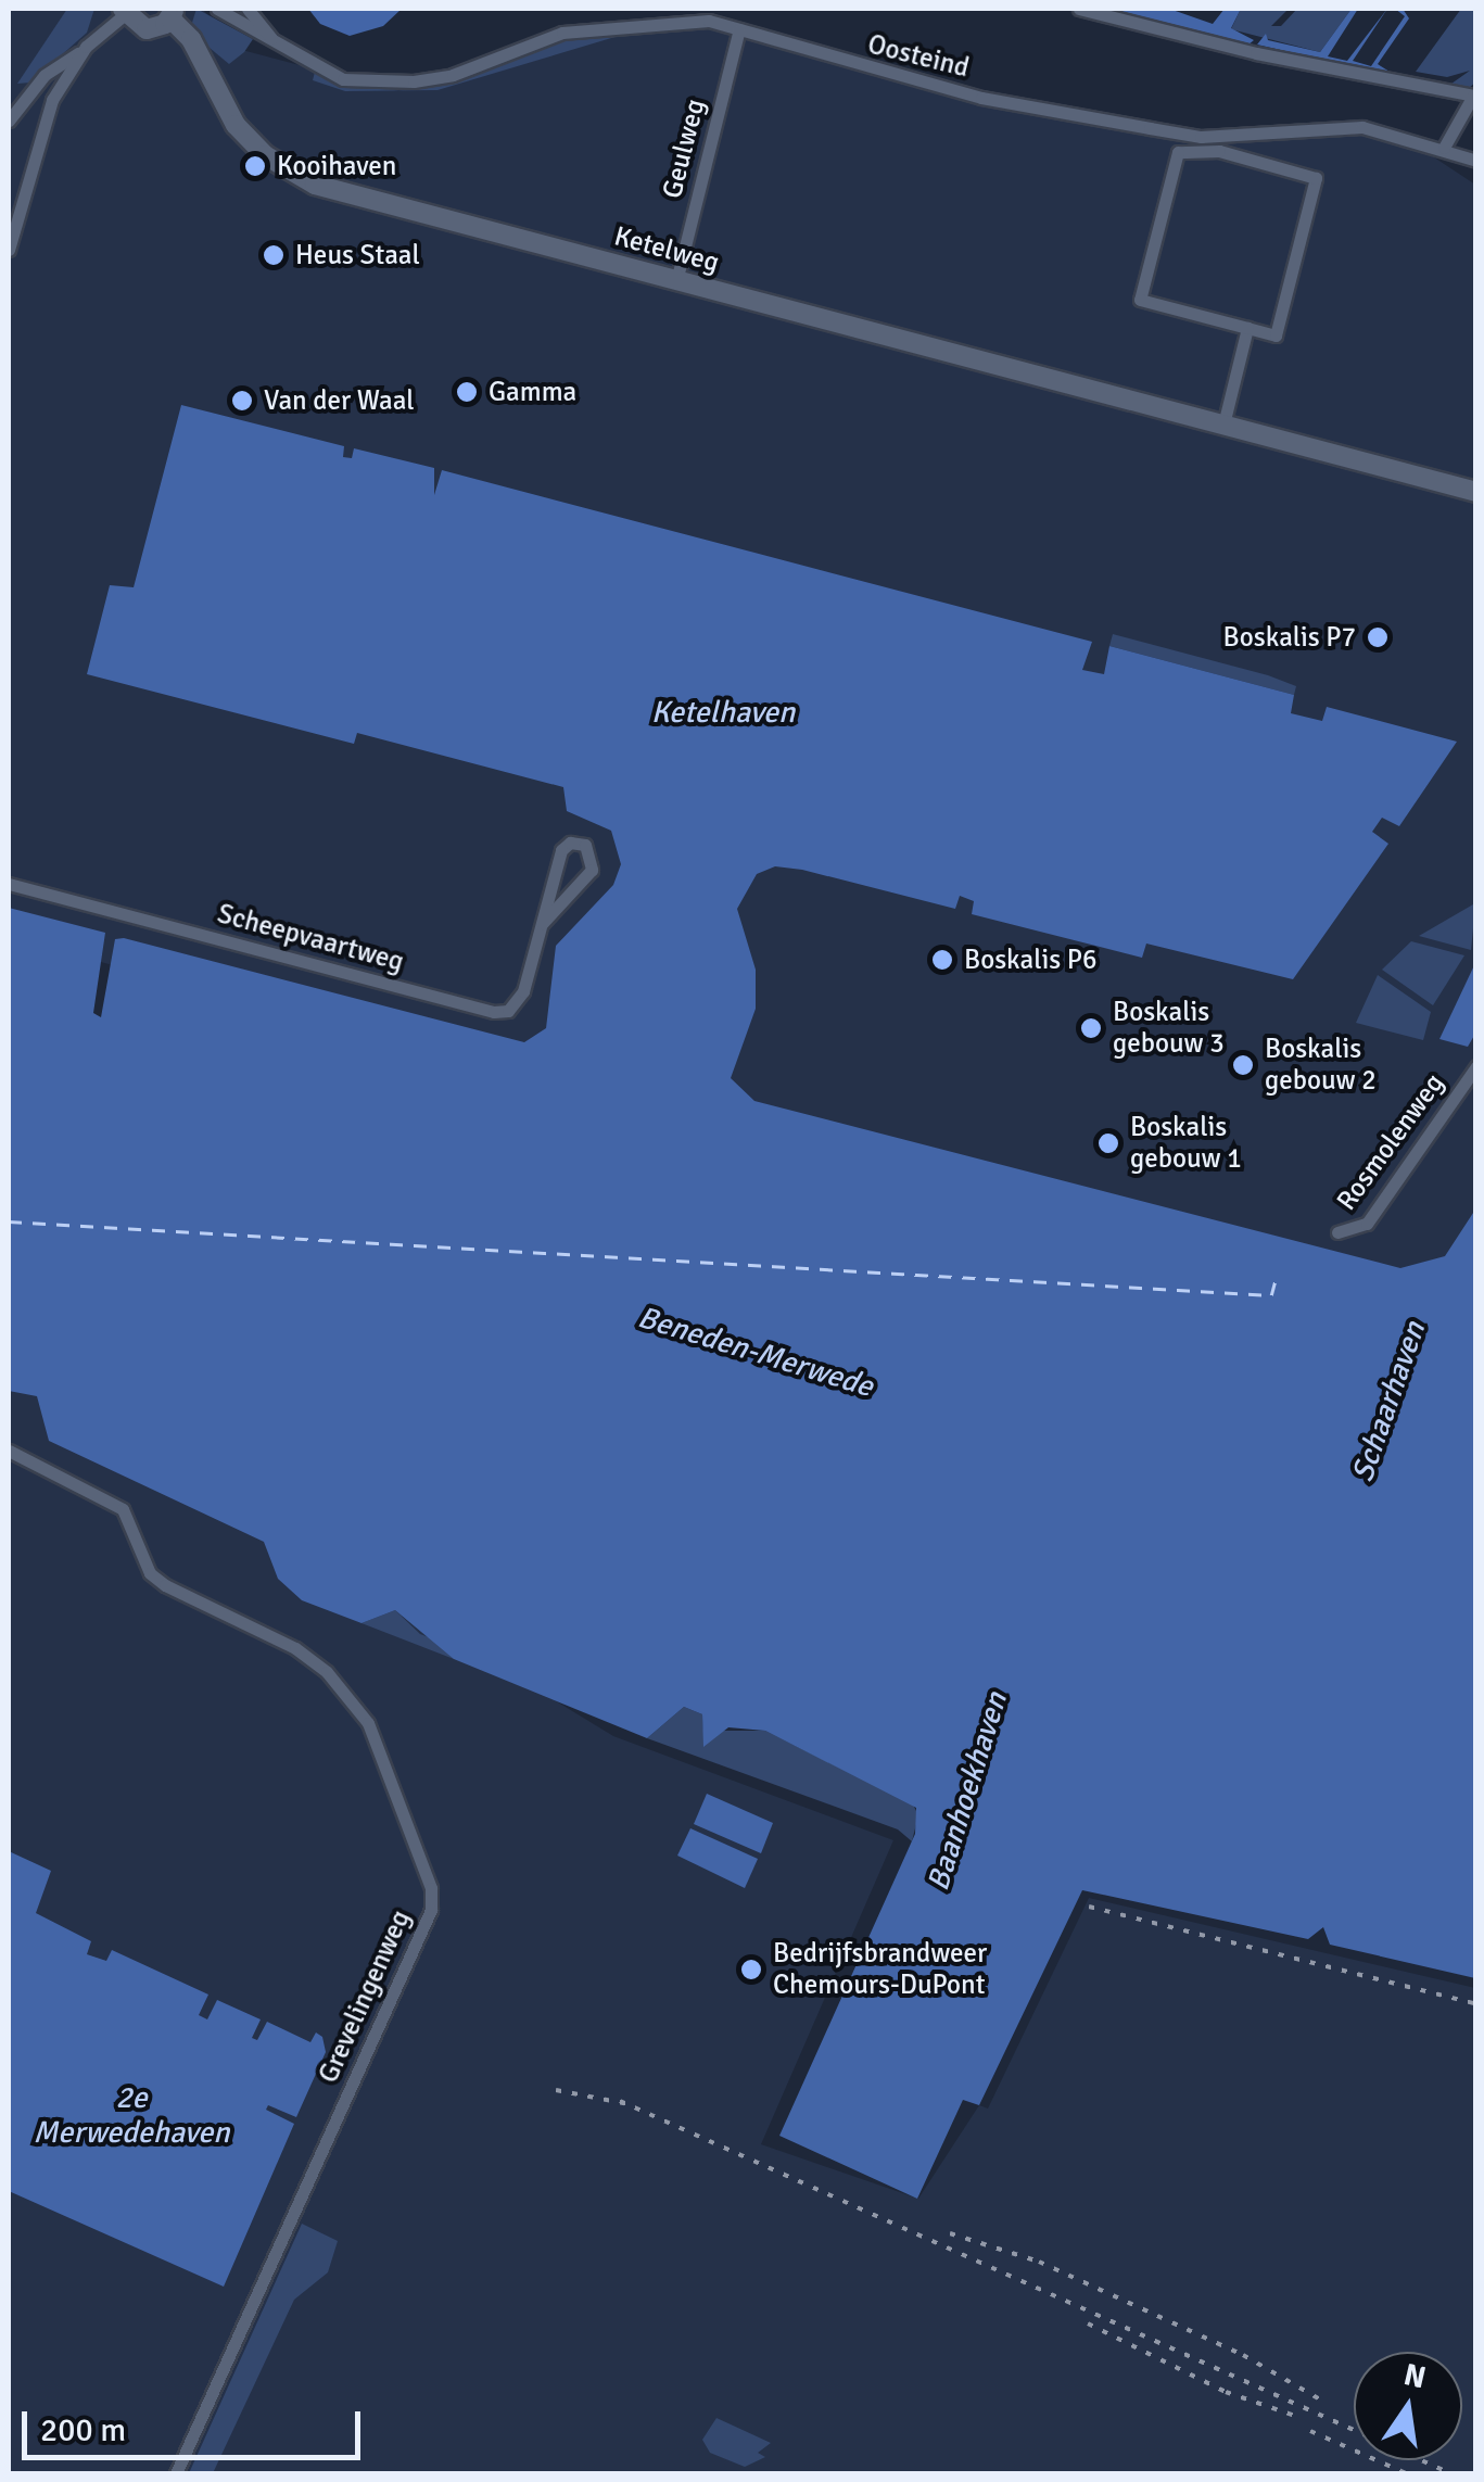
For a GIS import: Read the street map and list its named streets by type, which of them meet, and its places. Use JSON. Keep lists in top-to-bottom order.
{
  "streets": {
    "street": [
      "Oosteind",
      "Geulweg",
      "Ketelweg",
      "Scheepvaartweg",
      "Rosmolenweg",
      "Grevelingenweg"
    ]
  },
  "crossings": [
    ["Oosteind", "Geulweg"],
    ["Geulweg", "Ketelweg"]
  ],
  "water": [
    "Ketelhaven",
    "Beneden-Merwede",
    "Schaarhaven",
    "Baanhoekhaven",
    "2e Merwedehaven"
  ],
  "places": [
    "Kooihaven",
    "Heus Staal",
    "Gamma",
    "Van der Waal",
    "Boskalis P7",
    "Boskalis P6",
    "Boskalis gebouw 3",
    "Boskalis gebouw 2",
    "Boskalis gebouw 1",
    "Bedrijfsbrandweer Chemours-DuPont"
  ],
  "scale_bar": "200 m",
  "north": "top"
}
